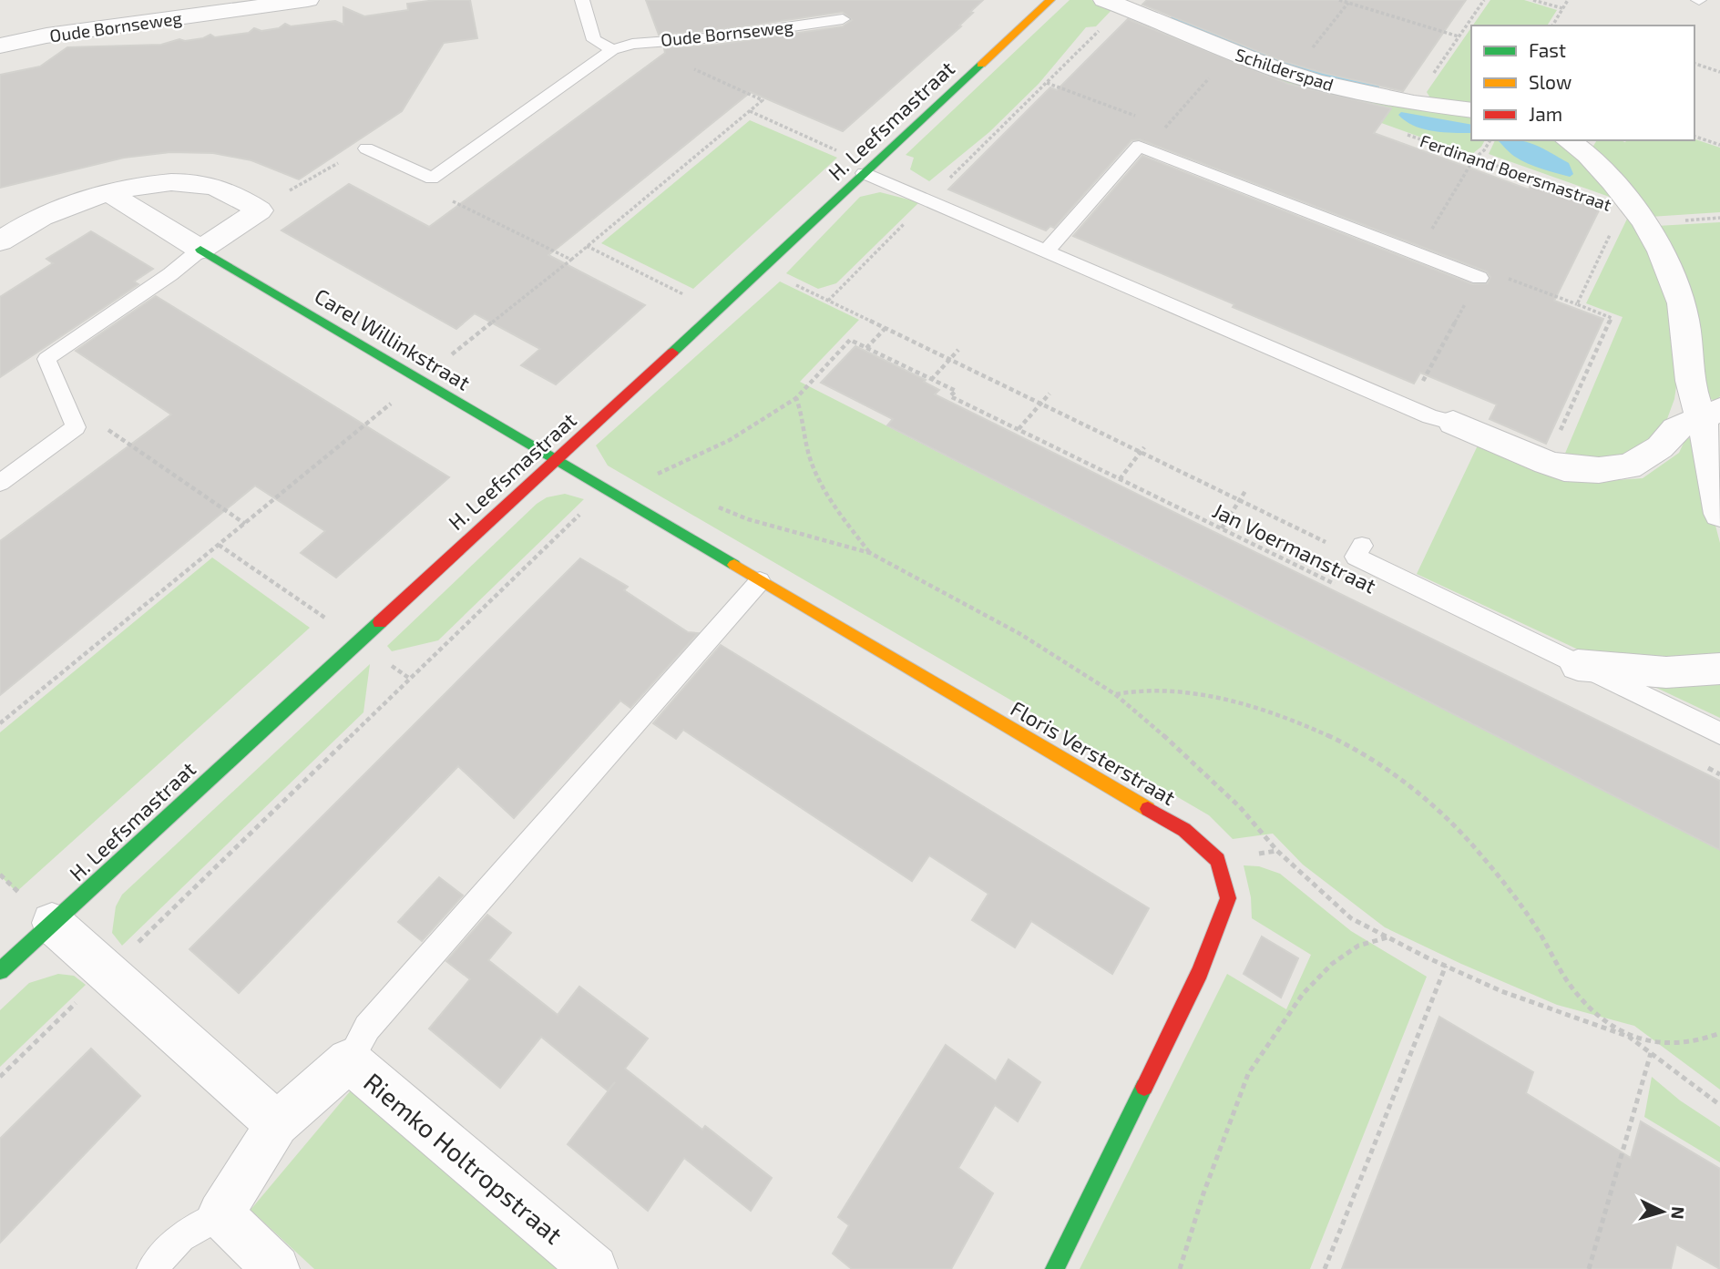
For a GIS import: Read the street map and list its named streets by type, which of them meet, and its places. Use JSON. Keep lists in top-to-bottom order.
{
  "streets": {
    "street": [
      "Oude Bornseweg",
      "Schilderspad",
      "H. Leefsmastraat",
      "Carel Willinkstraat",
      "Floris Versterstraat",
      "Riemko Holtropstraat"
    ],
    "path": ["Ferdinand Boersmastraat", "Jan Voermanstraat"]
  },
  "crossings": [
    ["H. Leefsmastraat", "Carel Willinkstraat"],
    ["H. Leefsmastraat", "Floris Versterstraat"],
    ["Carel Willinkstraat", "Floris Versterstraat"]
  ],
  "legend": ["Fast", "Slow", "Jam"],
  "north": "right"
}
